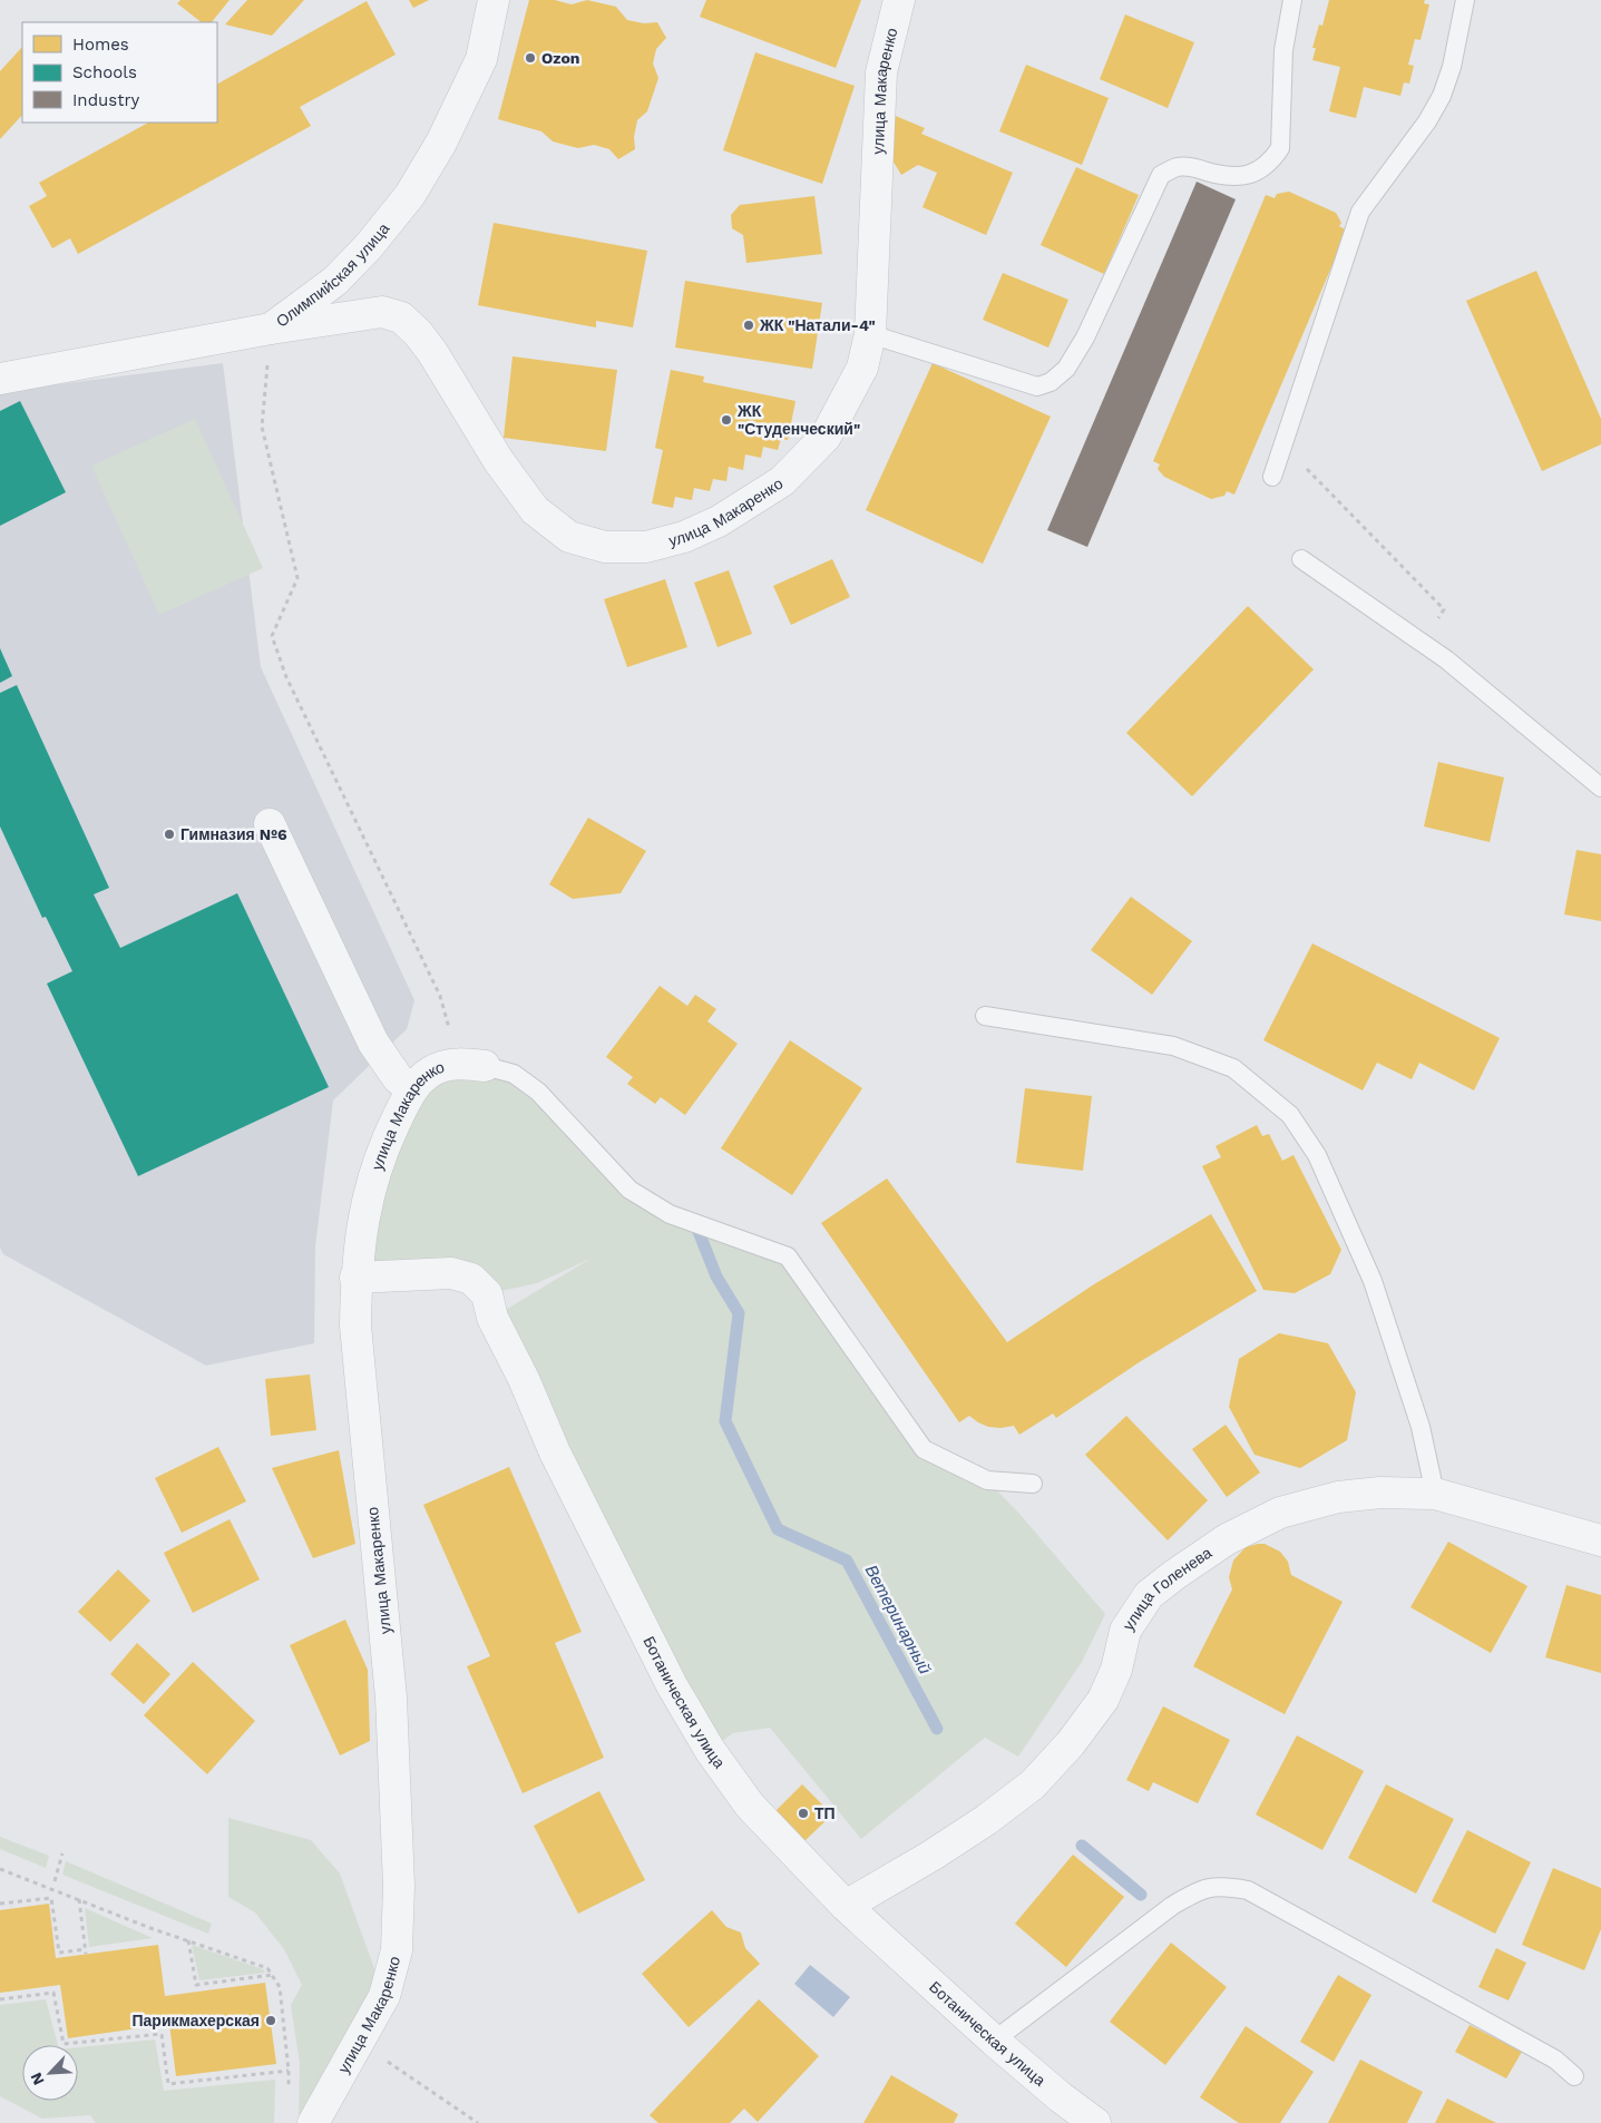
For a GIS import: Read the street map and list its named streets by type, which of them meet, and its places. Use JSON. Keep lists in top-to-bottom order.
{
  "streets": {
    "street": [
      "улица Макаренко",
      "Олимпийская улица",
      "улица Голенева",
      "Ботаническая улица"
    ]
  },
  "crossings": [
    ["улица Макаренко", "Олимпийская улица"],
    ["улица Макаренко", "Ботаническая улица"],
    ["улица Голенева", "Ботаническая улица"]
  ],
  "water": ["Ветеринарный"],
  "places": [
    "Ozon",
    "ЖК \"Натали-4\"",
    "ЖК \"Студенческий\"",
    "Гимназия №6",
    "ТП",
    "Парикмахерская"
  ],
  "legend": ["Homes", "Schools", "Industry"],
  "north": "bottom left"
}
